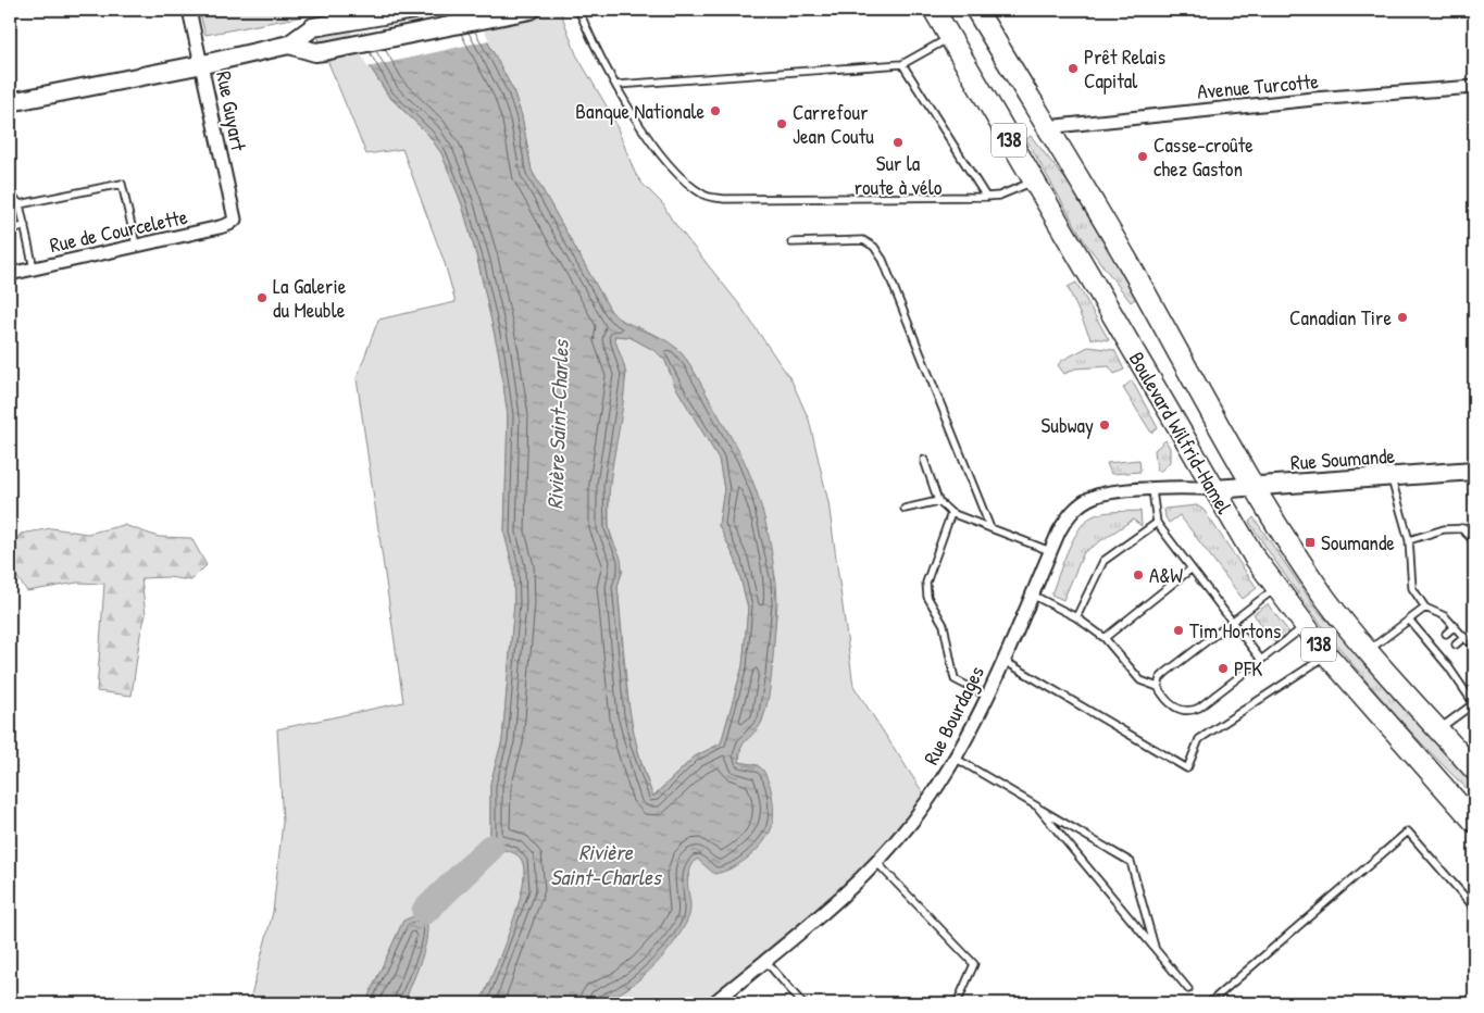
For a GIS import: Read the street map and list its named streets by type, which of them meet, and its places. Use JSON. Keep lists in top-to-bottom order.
{
  "streets": {
    "main road": ["138", "Boulevard Wilfrid-Hamel", "Rue Soumande"],
    "street": [
      "Avenue Turcotte",
      "Rue Guyart",
      "Rue de Courcelette",
      "Rue Bourdages"
    ]
  },
  "crossings": [
    ["Avenue Turcotte", "Boulevard Wilfrid-Hamel"],
    ["Rue Guyart", "Rue de Courcelette"],
    ["Boulevard Wilfrid-Hamel", "Rue Soumande"],
    ["Boulevard Wilfrid-Hamel", "Rue Bourdages"],
    ["Rue Soumande", "Rue Bourdages"]
  ],
  "water": ["Rivière Saint-Charles"],
  "places": {
    "other": [
      "Prêt Relais Capital",
      "Banque Nationale",
      "Carrefour Jean Coutu",
      "Sur la route à vélo",
      "Casse-croûte chez Gaston",
      "La Galerie du Meuble",
      "Canadian Tire",
      "Subway",
      "A&W",
      "Tim Hortons",
      "PFK"
    ],
    "transit": ["Soumande"]
  }
}
